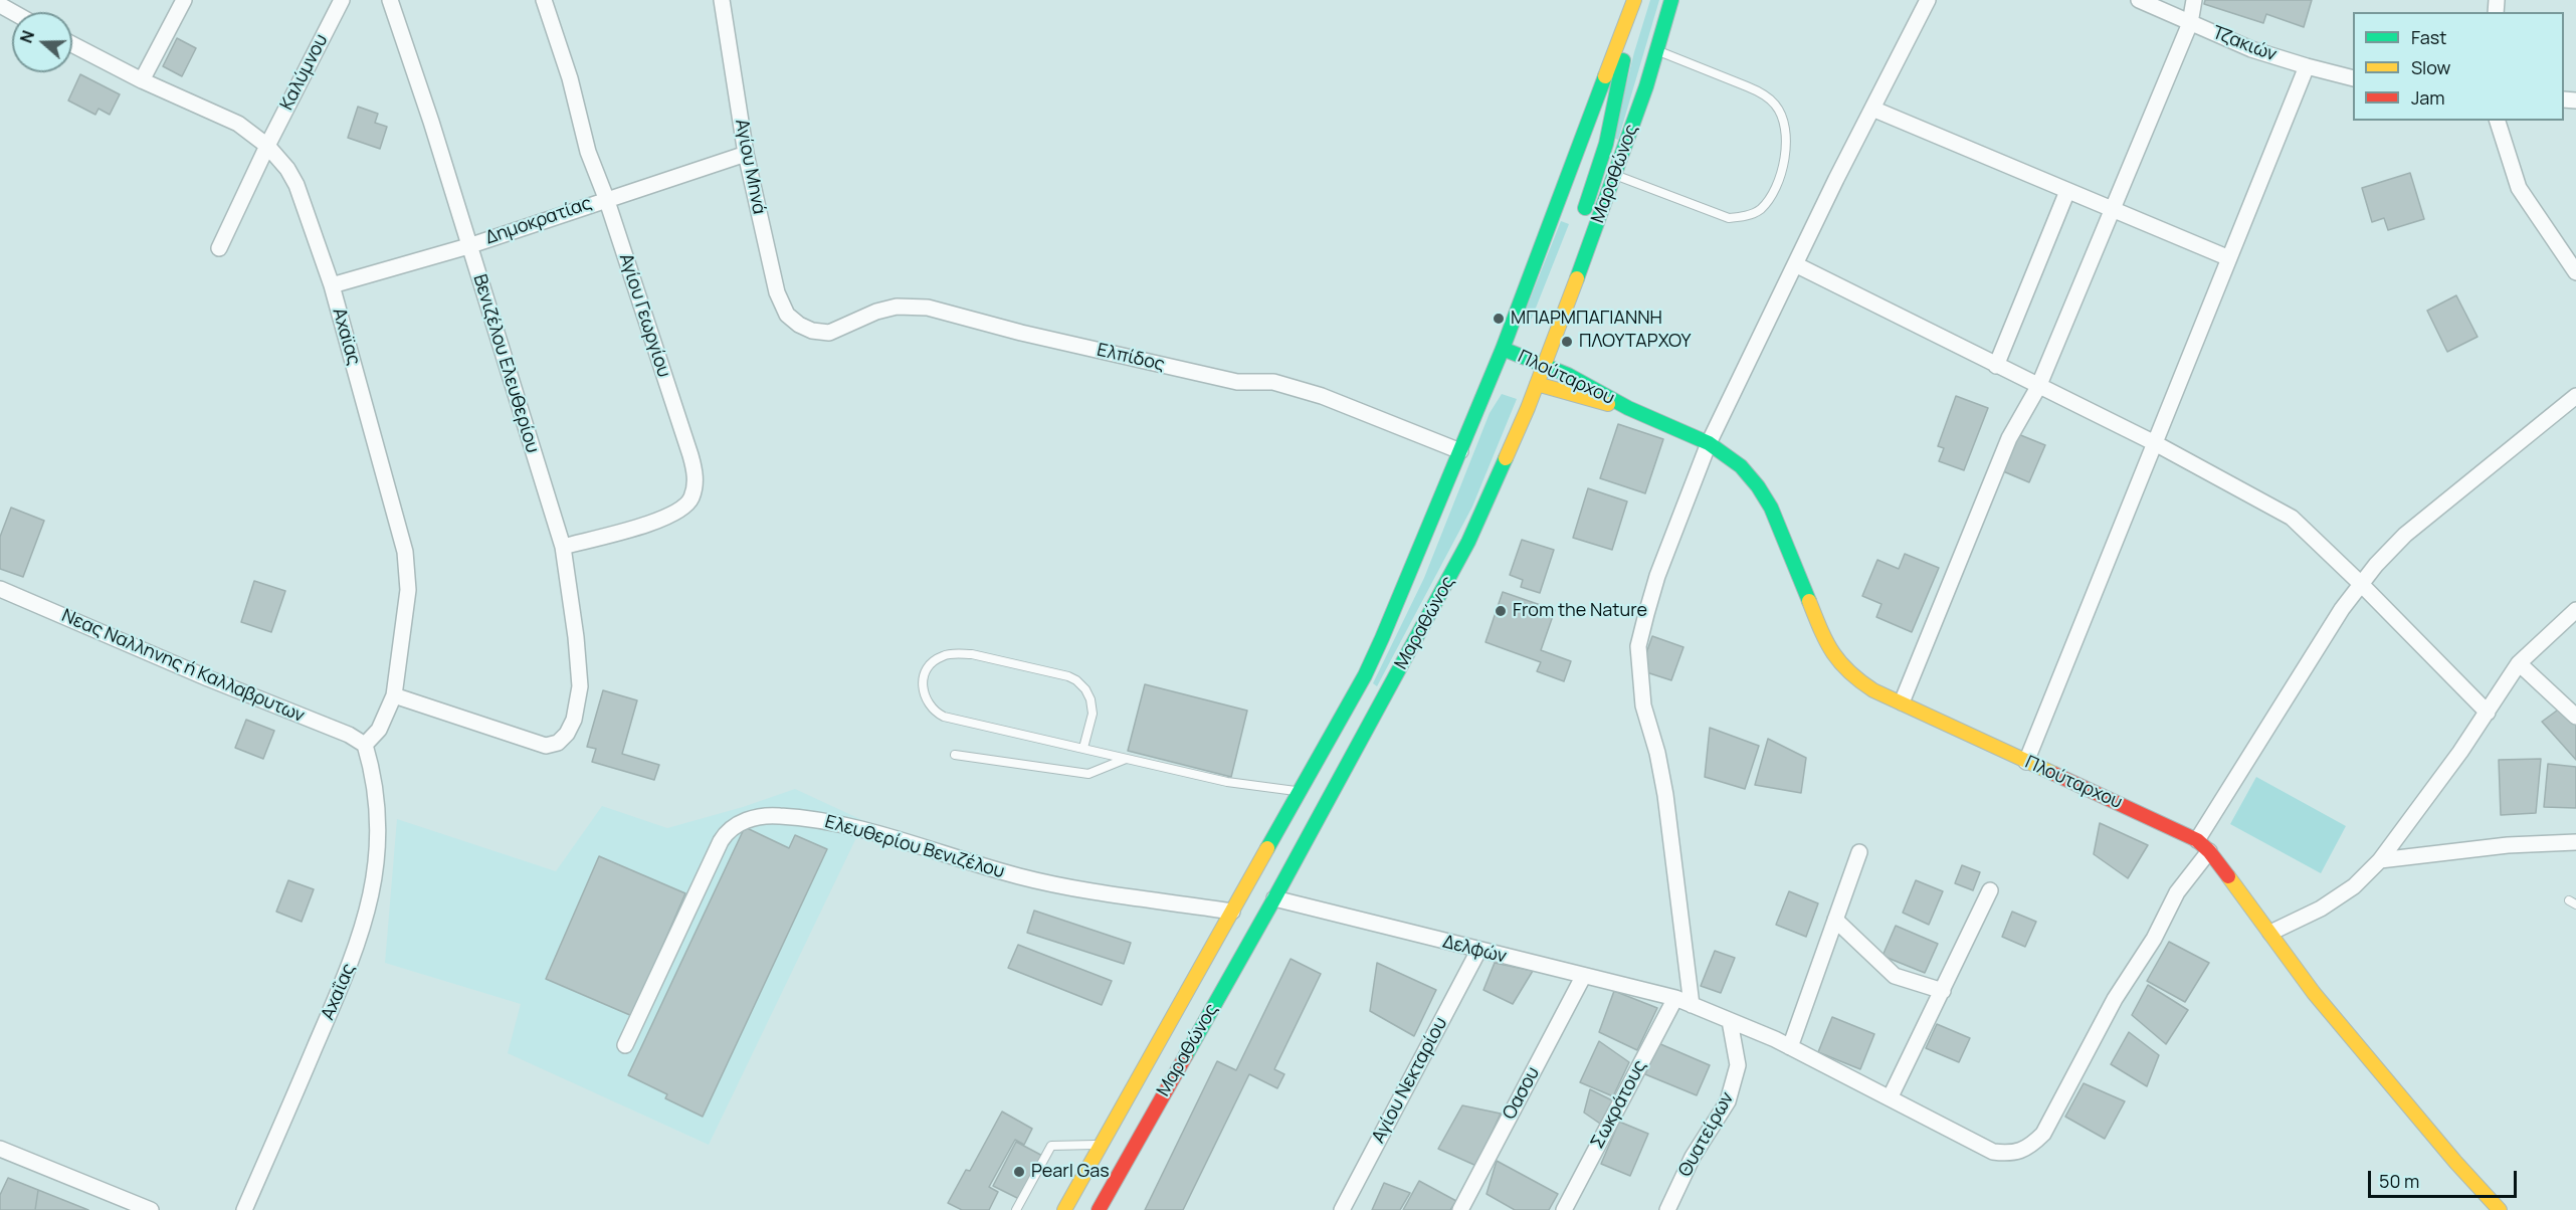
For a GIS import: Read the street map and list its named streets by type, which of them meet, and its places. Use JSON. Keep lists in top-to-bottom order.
{
  "streets": {
    "main road": ["Μαραθώνος", "Πλούταρχου"],
    "street": [
      "Τζακιών",
      "Καλύμνου",
      "Αγίου Μηνά",
      "Δημοκρατίας",
      "Αγίου Γεωργίου",
      "Αχαϊας",
      "Ελπίδος",
      "Βενιζέλου Ελευθερίου",
      "Νεας Nαλληνης ή Καλλαβρυτων",
      "Ελευθερίου Βενιζέλου",
      "Δελφών",
      "Αχαΐας",
      "Αγίου Νεκταρίου",
      "Οασου",
      "Σωκράτους",
      "Θυατείρων"
    ]
  },
  "crossings": [
    ["Καλύμνου", "Αχαϊας"],
    ["Αγίου Μηνά", "Δημοκρατίας"],
    ["Αγίου Μηνά", "Ελπίδος"],
    ["Μαραθώνος", "Ελπίδος"],
    ["Μαραθώνος", "Πλούταρχου"],
    ["Μαραθώνος", "Ελευθερίου Βενιζέλου"],
    ["Μαραθώνος", "Δελφών"],
    ["Δημοκρατίας", "Αγίου Γεωργίου"],
    ["Δημοκρατίας", "Αχαϊας"],
    ["Δημοκρατίας", "Βενιζέλου Ελευθερίου"],
    ["Αγίου Γεωργίου", "Βενιζέλου Ελευθερίου"],
    ["Αχαϊας", "Βενιζέλου Ελευθερίου"],
    ["Αχαϊας", "Νεας Nαλληνης ή Καλλαβρυτων"],
    ["Αχαϊας", "Αχαΐας"],
    ["Πλούταρχου", "Δελφών"],
    ["Νεας Nαλληνης ή Καλλαβρυτων", "Αχαΐας"],
    ["Δελφών", "Αγίου Νεκταρίου"],
    ["Δελφών", "Οασου"],
    ["Δελφών", "Σωκράτους"],
    ["Δελφών", "Θυατείρων"]
  ],
  "places": [
    "ΜΠΑΡΜΠΑΓΙΑΝΝΗ",
    "ΠΛΟΥΤΑΡΧΟΥ",
    "From the Nature",
    "Pearl Gas"
  ],
  "legend": ["Fast", "Slow", "Jam"],
  "scale_bar": "50 m",
  "north": "left"
}
